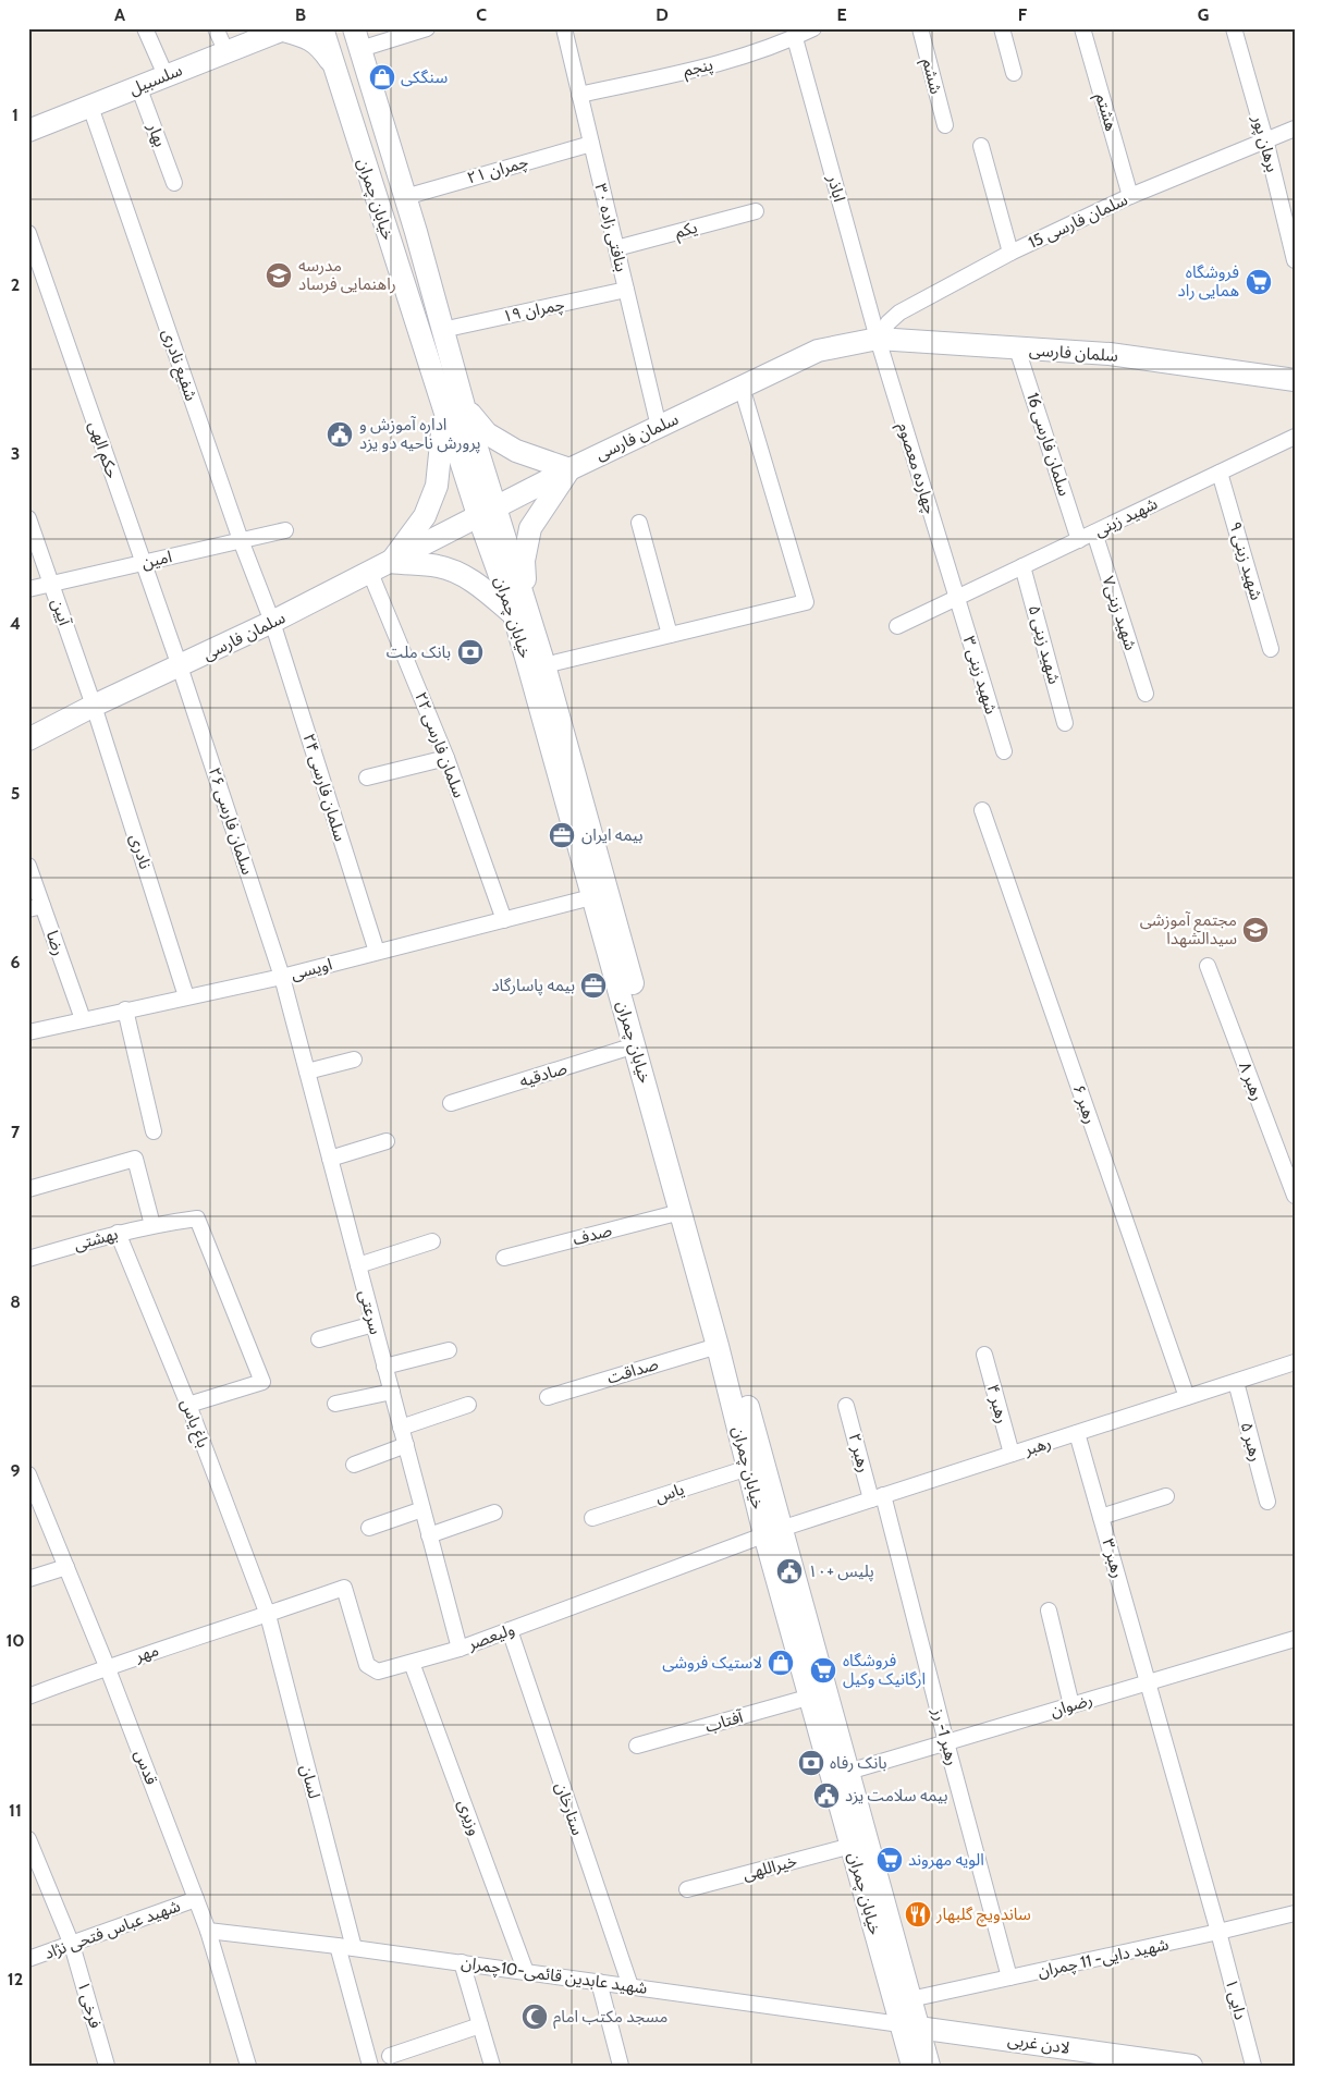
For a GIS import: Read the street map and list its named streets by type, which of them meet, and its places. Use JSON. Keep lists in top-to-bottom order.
{
  "streets": {
    "main road": [
      "سلسبیل",
      "خیابان چمران",
      "سلمان فارسی",
      "لادن غربی"
    ],
    "street": [
      "پنجم",
      "ششم",
      "هشتم",
      "بهار",
      "برهان پور",
      "چمران ۲۱",
      "اباذر",
      "سلمان فارسی 15",
      "بنافتی زاده ۳۰",
      "یکم",
      "چمران ۱۹",
      "شفیع نادری",
      "سلمان فارسی 16",
      "حکم الهی",
      "چهارده معصوم",
      "شهید زینی",
      "امین",
      "شهید زینی ۹",
      "آیین",
      "شهید زینی۷",
      "شهید زینی ۵",
      "شهید زینی ۳",
      "سلمان فارسی ۲۲",
      "سلمان فارسی ۲۴",
      "سلمان فارسی ۲۶",
      "نادری",
      "رضا",
      "اویسی",
      "صادقیه",
      "رهبر ۸",
      "رهبر ۶",
      "صدف",
      "بهشتی",
      "سرعتی",
      "صداقت",
      "رهبر ۴",
      "باغ یاس",
      "رهبر ۵",
      "رهبر",
      "رهبر ۲",
      "یاس",
      "رهبر ۳",
      "ولیعصر",
      "مهر",
      "رضوان",
      "آفتاب",
      "رهبر 1- رز",
      "قدس",
      "لسان",
      "ستارخان",
      "وزیری",
      "خیراللهی",
      "شهید عباس فتحی نژاد",
      "شهید دایی- 11 چمران",
      "شهید عابدین قائمی-10چمران",
      "دایی ۱",
      "فرخی ۱"
    ]
  },
  "crossings": [
    ["پنجم", "اباذر"],
    ["پنجم", "بنافتی زاده ۳۰"],
    ["سلسبیل", "بهار"],
    ["سلسبیل", "خیابان چمران"],
    ["سلسبیل", "شفیع نادری"],
    ["هشتم", "سلمان فارسی 15"],
    ["برهان پور", "سلمان فارسی 15"],
    ["چمران ۲۱", "خیابان چمران"],
    ["چمران ۲۱", "بنافتی زاده ۳۰"],
    ["اباذر", "سلمان فارسی 15"],
    ["اباذر", "سلمان فارسی"],
    ["اباذر", "چهارده معصوم"],
    ["خیابان چمران", "چمران ۱۹"],
    ["خیابان چمران", "سلمان فارسی"],
    ["خیابان چمران", "اویسی"],
    ["خیابان چمران", "صادقیه"],
    ["خیابان چمران", "صدف"],
    ["خیابان چمران", "صداقت"],
    ["خیابان چمران", "رهبر"],
    ["خیابان چمران", "یاس"],
    ["خیابان چمران", "ولیعصر"],
    ["خیابان چمران", "رضوان"],
    ["خیابان چمران", "آفتاب"],
    ["خیابان چمران", "خیراللهی"],
    ["خیابان چمران", "شهید دایی- 11 چمران"],
    ["خیابان چمران", "شهید عابدین قائمی-10چمران"],
    ["خیابان چمران", "لادن غربی"],
    ["سلمان فارسی 15", "سلمان فارسی"],
    ["سلمان فارسی 15", "چهارده معصوم"],
    ["بنافتی زاده ۳۰", "یکم"],
    ["بنافتی زاده ۳۰", "چمران ۱۹"],
    ["بنافتی زاده ۳۰", "سلمان فارسی"],
    ["سلمان فارسی", "شفیع نادری"],
    ["سلمان فارسی", "سلمان فارسی 16"],
    ["سلمان فارسی", "حکم الهی"],
    ["سلمان فارسی", "چهارده معصوم"],
    ["سلمان فارسی", "آیین"],
    ["سلمان فارسی", "سلمان فارسی ۲۲"],
    ["سلمان فارسی", "سلمان فارسی ۲۴"],
    ["سلمان فارسی", "سلمان فارسی ۲۶"],
    ["سلمان فارسی", "نادری"],
    ["شفیع نادری", "امین"],
    ["شفیع نادری", "سلمان فارسی ۲۴"],
    ["سلمان فارسی 16", "شهید زینی"],
    ["حکم الهی", "امین"],
    ["حکم الهی", "سلمان فارسی ۲۶"],
    ["چهارده معصوم", "شهید زینی"],
    ["چهارده معصوم", "شهید زینی ۳"],
    ["شهید زینی", "شهید زینی ۹"],
    ["شهید زینی", "شهید زینی۷"],
    ["شهید زینی", "شهید زینی ۵"],
    ["شهید زینی", "شهید زینی ۳"],
    ["امین", "آیین"],
    ["آیین", "نادری"],
    ["سلمان فارسی ۲۲", "اویسی"],
    ["سلمان فارسی ۲۴", "اویسی"],
    ["سلمان فارسی ۲۶", "اویسی"],
    ["سلمان فارسی ۲۶", "سرعتی"],
    ["نادری", "اویسی"],
    ["رضا", "اویسی"],
    ["اویسی", "سرعتی"],
    ["رهبر ۶", "رهبر"],
    ["بهشتی", "باغ یاس"],
    ["سرعتی", "ولیعصر"],
    ["رهبر ۴", "رهبر"],
    ["باغ یاس", "ولیعصر"],
    ["باغ یاس", "مهر"],
    ["باغ یاس", "لسان"],
    ["رهبر ۵", "رهبر"],
    ["رهبر", "رهبر ۲"],
    ["رهبر", "رهبر ۳"],
    ["رهبر", "ولیعصر"],
    ["رهبر", "رهبر 1- رز"],
    ["رهبر ۲", "رهبر 1- رز"],
    ["رهبر ۳", "رضوان"],
    ["رهبر ۳", "شهید دایی- 11 چمران"],
    ["رهبر ۳", "دایی ۱"],
    ["ولیعصر", "مهر"],
    ["ولیعصر", "لسان"],
    ["ولیعصر", "ستارخان"],
    ["ولیعصر", "وزیری"],
    ["مهر", "قدس"],
    ["مهر", "لسان"],
    ["رضوان", "رهبر 1- رز"],
    ["رهبر 1- رز", "شهید دایی- 11 چمران"],
    ["قدس", "شهید عباس فتحی نژاد"],
    ["قدس", "شهید عابدین قائمی-10چمران"],
    ["لسان", "شهید عابدین قائمی-10چمران"],
    ["ستارخان", "شهید عابدین قائمی-10چمران"],
    ["وزیری", "شهید عابدین قائمی-10چمران"],
    ["شهید عباس فتحی نژاد", "فرخی ۱"],
    ["شهید دایی- 11 چمران", "دایی ۱"],
    ["شهید عابدین قائمی-10چمران", "لادن غربی"]
  ],
  "places": {
    "shop": ["سنگکی", "لاستیک فروشی"],
    "school or university": ["مدرسه راهنمایی فرساد", "مجتمع آموزشی سیدالشهدا"],
    "supermarket": ["فروشگاه همایی راد", "فروشگاه ارگانیک وکیل", "الویه مهروند"],
    "public building": ["اداره آموزش و پرورش ناحیه دو یزد", "پلیس +۱۰", "بيمه سلامت يزد"],
    "bank": ["بانک ملت", "بانک رفاه"],
    "office": ["بیمه ایران", "بیمه پاسارگاد"],
    "restaurant": ["ساندویچ گلبهار"],
    "mosque": ["مسجد مکتب امام"]
  },
  "grid": {
    "columns": [
      "A",
      "B",
      "C",
      "D",
      "E",
      "F",
      "G"
    ],
    "rows": [
      "1",
      "2",
      "3",
      "4",
      "5",
      "6",
      "7",
      "8",
      "9",
      "10",
      "11",
      "12"
    ]
  }
}
